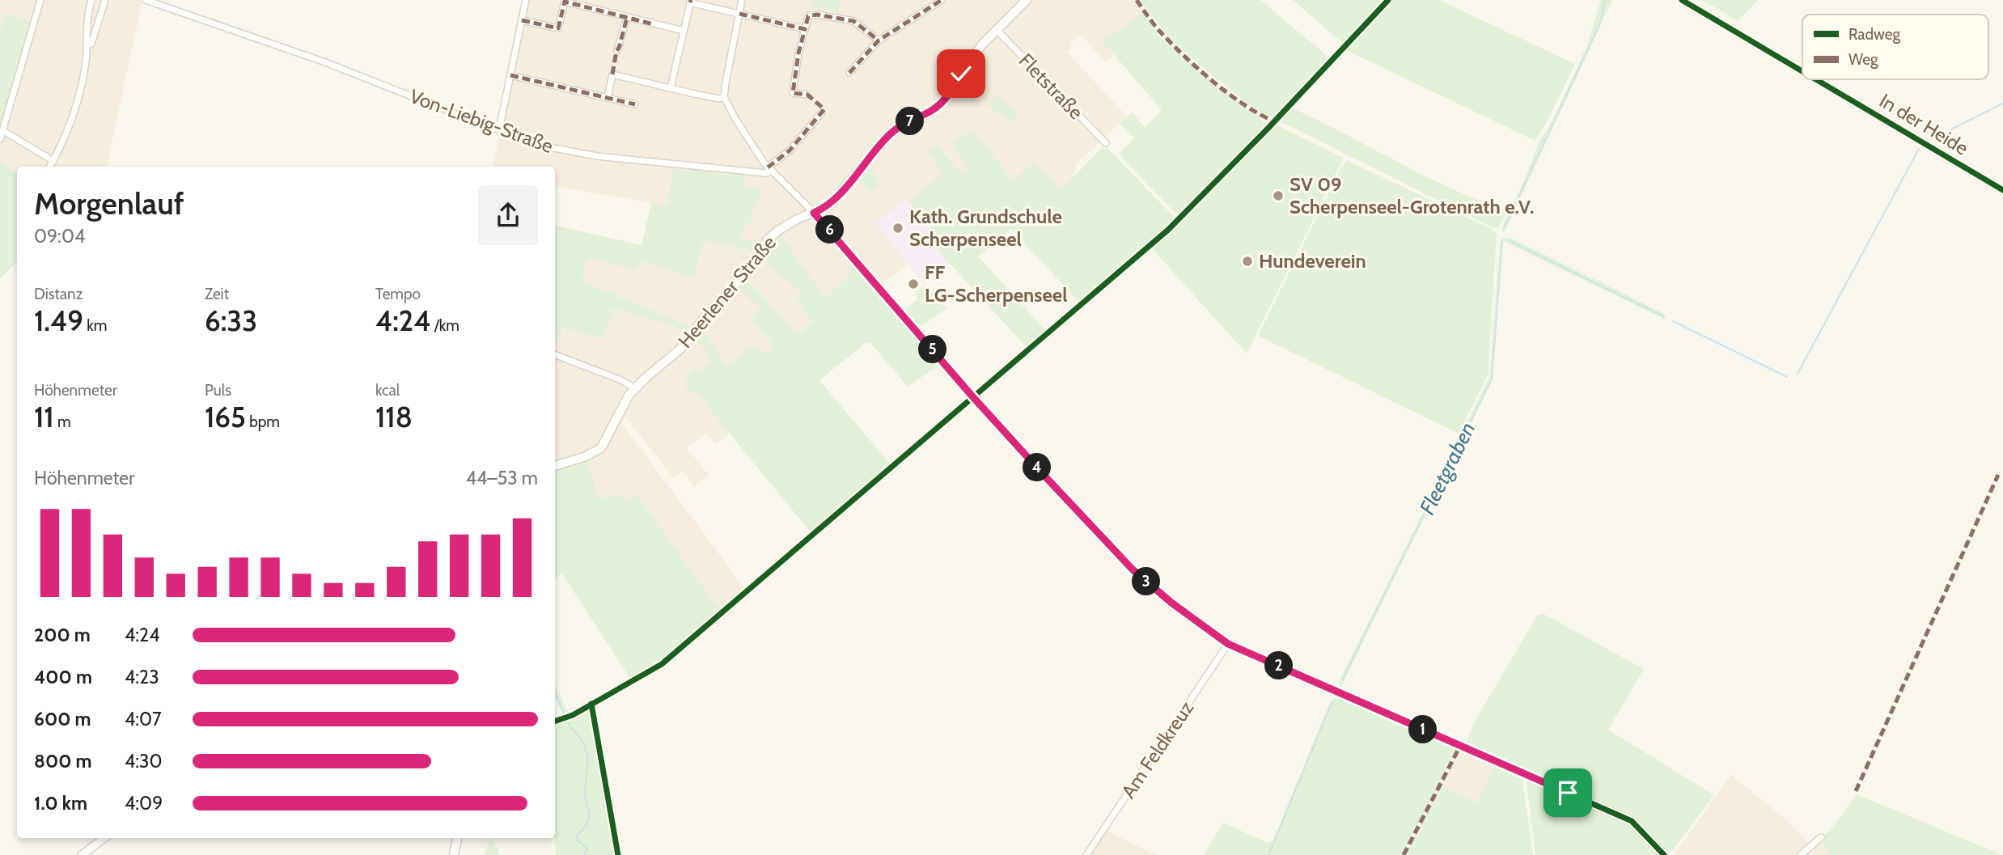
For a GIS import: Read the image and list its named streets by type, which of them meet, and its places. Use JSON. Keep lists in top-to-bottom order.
{
  "streets": {
    "main road": ["Heerlener Straße"],
    "street": [
      "Fletstraße",
      "Von-Liebig-Straße",
      "In der Heide",
      "Am Feldkreuz"
    ]
  },
  "crossings": [
    ["Fletstraße", "Heerlener Straße"]
  ],
  "water": ["Fleetgraben"],
  "places": [
    "SV 09 Scherpenseel-Grotenrath e.V.",
    "Kath. Grundschule Scherpenseel",
    "Hundeverein",
    "FF LG-Scherpenseel"
  ],
  "legend": ["Radweg", "Weg"],
  "page": {
    "pins": [
      "7",
      "6",
      "5",
      "4",
      "3",
      "2",
      "1"
    ],
    "heading": ["Morgenlauf", "09:04"],
    "stats": [
      ["Distanz", "1.49 km"],
      ["Zeit", "6:33"],
      ["Tempo", "4:24 /km"],
      ["Höhenmeter", "11 m"],
      ["Puls", "165 bpm"],
      ["kcal", "118"]
    ],
    "chart": ["Höhenmeter", "44–53 m"],
    "list": [
      {
        "name": "200 m",
        "note": "4:24"
      },
      {
        "name": "400 m",
        "note": "4:23"
      },
      {
        "name": "600 m",
        "note": "4:07"
      },
      {
        "name": "800 m",
        "note": "4:30"
      },
      {
        "name": "1.0 km",
        "note": "4:09"
      }
    ]
  }
}
